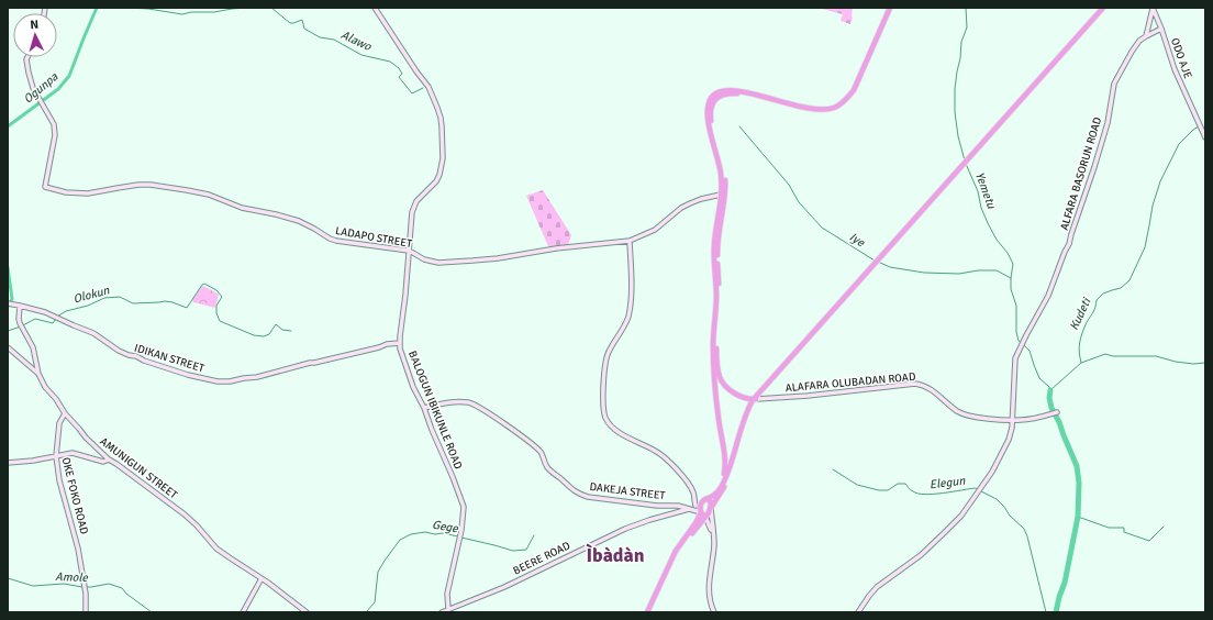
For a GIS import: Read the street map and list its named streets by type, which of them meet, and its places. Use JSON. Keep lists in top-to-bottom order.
{
  "streets": {
    "street": [
      "ODO AJE",
      "ALFARA BASORUN ROAD",
      "LADAPO STREET",
      "IDIKAN STREET",
      "ALAFARA OLUBADAN ROAD",
      "BALOGUN IBIKUNLE ROAD",
      "AMUNIGUN STREET",
      "DAKEJA STREET",
      "OKE FOKO ROAD",
      "BEERE ROAD"
    ]
  },
  "crossings": [
    ["ODO AJE", "ALFARA BASORUN ROAD"],
    ["ALFARA BASORUN ROAD", "ALAFARA OLUBADAN ROAD"],
    ["LADAPO STREET", "BALOGUN IBIKUNLE ROAD"],
    ["IDIKAN STREET", "BALOGUN IBIKUNLE ROAD"],
    ["IDIKAN STREET", "AMUNIGUN STREET"],
    ["BALOGUN IBIKUNLE ROAD", "DAKEJA STREET"],
    ["BALOGUN IBIKUNLE ROAD", "BEERE ROAD"],
    ["AMUNIGUN STREET", "OKE FOKO ROAD"],
    ["DAKEJA STREET", "BEERE ROAD"]
  ],
  "districts": ["Ìbàdàn"],
  "water": [
    "Alawo",
    "Ogunpa",
    "Yemetu",
    "Iye",
    "Olokun",
    "Kudeti",
    "Elegun",
    "Gege",
    "Amole"
  ],
  "north": "top"
}
